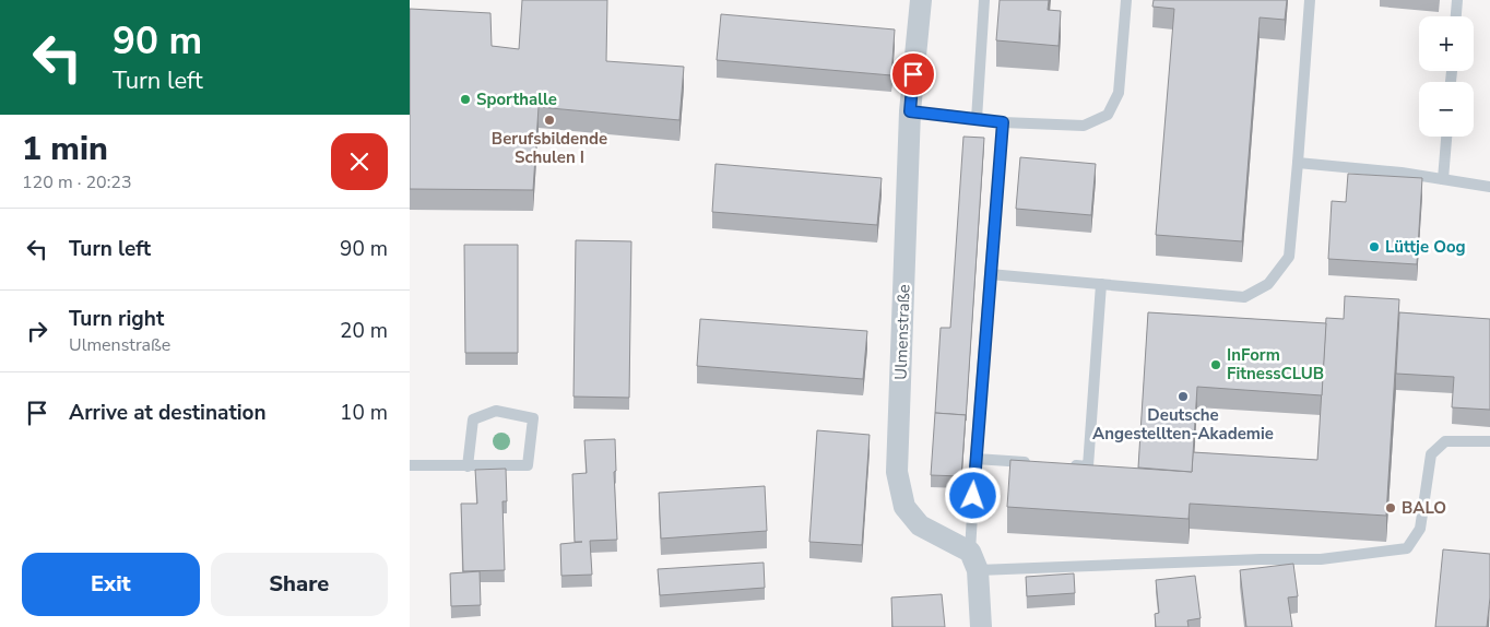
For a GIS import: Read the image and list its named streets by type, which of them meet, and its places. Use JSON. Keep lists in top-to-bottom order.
{
  "streets": {
    "street": ["Ulmenstraße"]
  },
  "places": [
    "Sporthalle",
    "Berufsbildende Schulen I",
    "Lüttje Oog",
    "InForm FitnessCLUB",
    "Deutsche Angestellten-Akademie",
    "BALO"
  ],
  "page": {
    "turn": ["90 m", "Turn left"],
    "map_buttons": ["+", "−"],
    "heading": ["1 min", "120 m · 20:23"],
    "list": [
      {
        "name": "Turn left",
        "value": "90 m"
      },
      {
        "name": "Turn right",
        "note": "Ulmenstraße",
        "value": "20 m"
      },
      {
        "name": "Arrive at destination",
        "value": "10 m"
      }
    ],
    "buttons": ["Exit", "Share"]
  }
}
